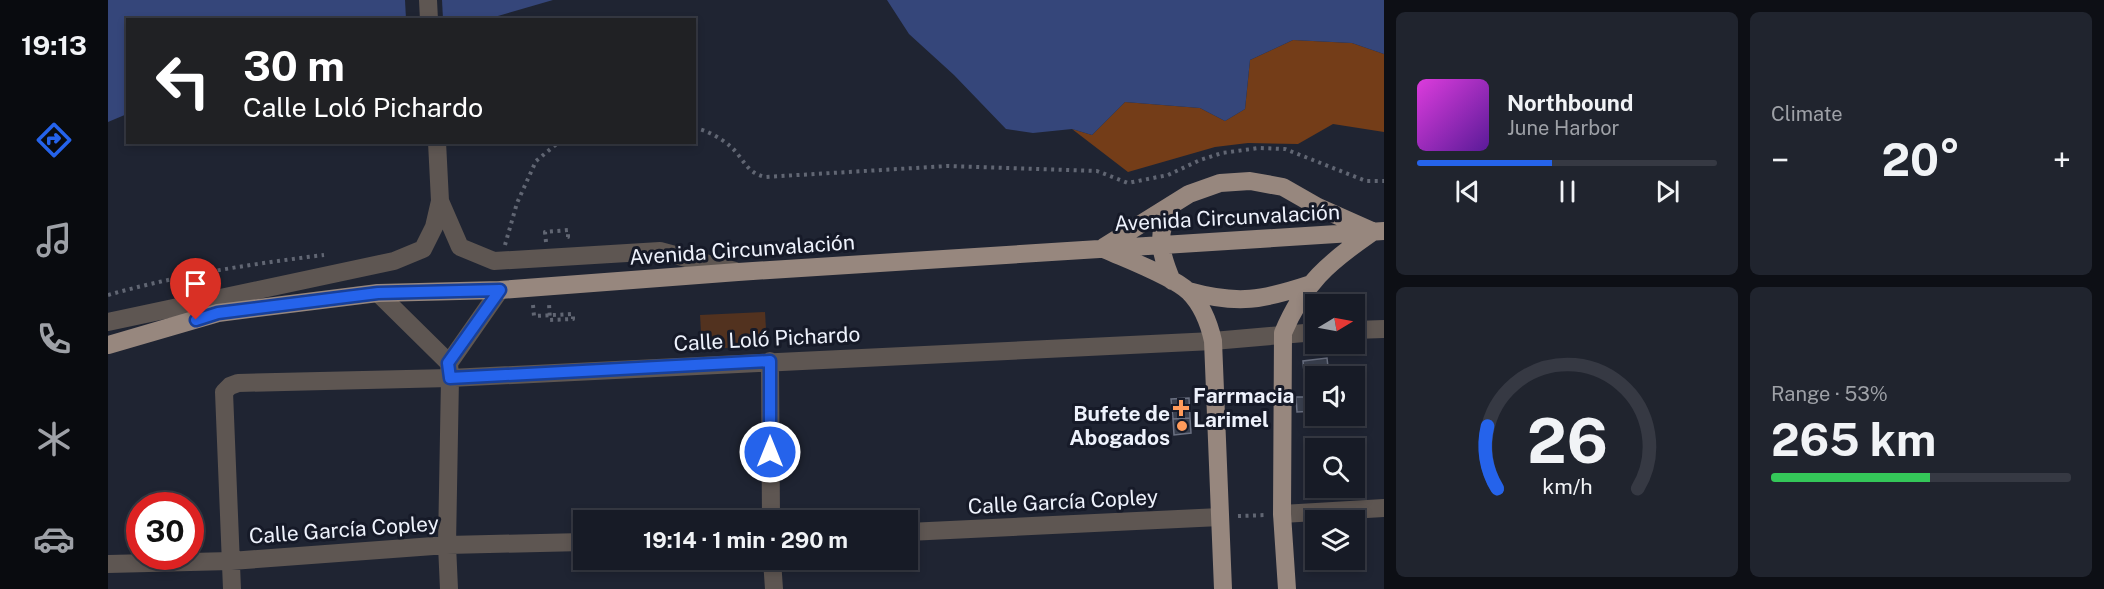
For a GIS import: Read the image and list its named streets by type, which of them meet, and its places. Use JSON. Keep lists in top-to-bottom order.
{
  "streets": {
    "main road": ["Avenida Circunvalación"],
    "street": ["Calle Loló Pichardo", "Calle García Copley"]
  },
  "crossings": [
    ["Calle Loló Pichardo", "Calle García Copley"]
  ],
  "places": {
    "health": ["Farrmacia Larimel"],
    "other": ["Bufete de Abogados"]
  },
  "north": "right",
  "page": {
    "tabs": "19:13",
    "tile": [
      "Climate",
      ["Range · 53%", "265 km"]
    ],
    "turn": ["30 m", "Calle Loló Pichardo"],
    "song": ["Northbound", "June Harbor"],
    "heat": ["−", "20°", "+"],
    "limit": "30",
    "trip": "19:14 · 1 min · 290 m",
    "gauge": ["26", "km/h"]
  }
}
